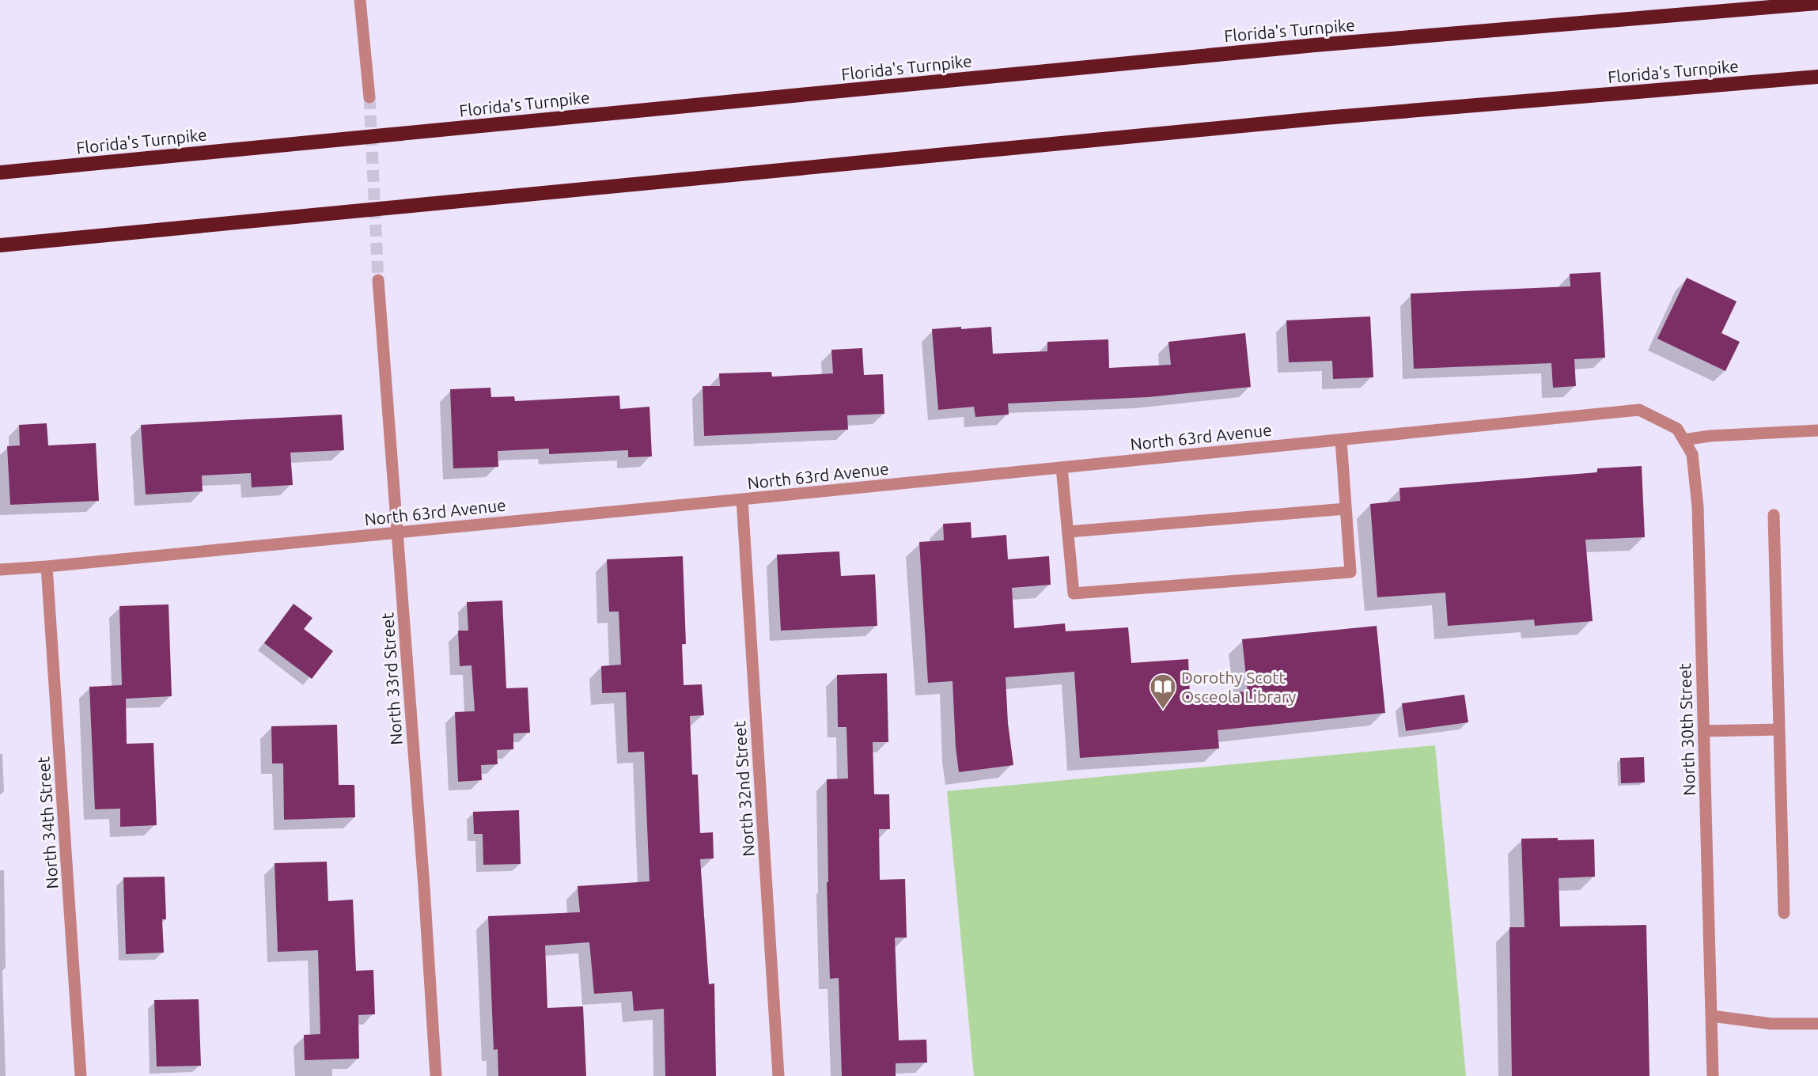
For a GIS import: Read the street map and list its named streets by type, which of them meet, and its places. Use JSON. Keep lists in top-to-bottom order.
{
  "streets": {
    "highway": ["Florida's Turnpike"],
    "street": [
      "North 63rd Avenue",
      "North 33rd Street",
      "North 30th Street",
      "North 32nd Street",
      "North 34th Street"
    ]
  },
  "crossings": [
    ["North 63rd Avenue", "North 33rd Street"],
    ["North 63rd Avenue", "North 30th Street"],
    ["North 63rd Avenue", "North 32nd Street"],
    ["North 63rd Avenue", "North 34th Street"]
  ],
  "places": {
    "library": ["Dorothy Scott Osceola Library"]
  }
}
